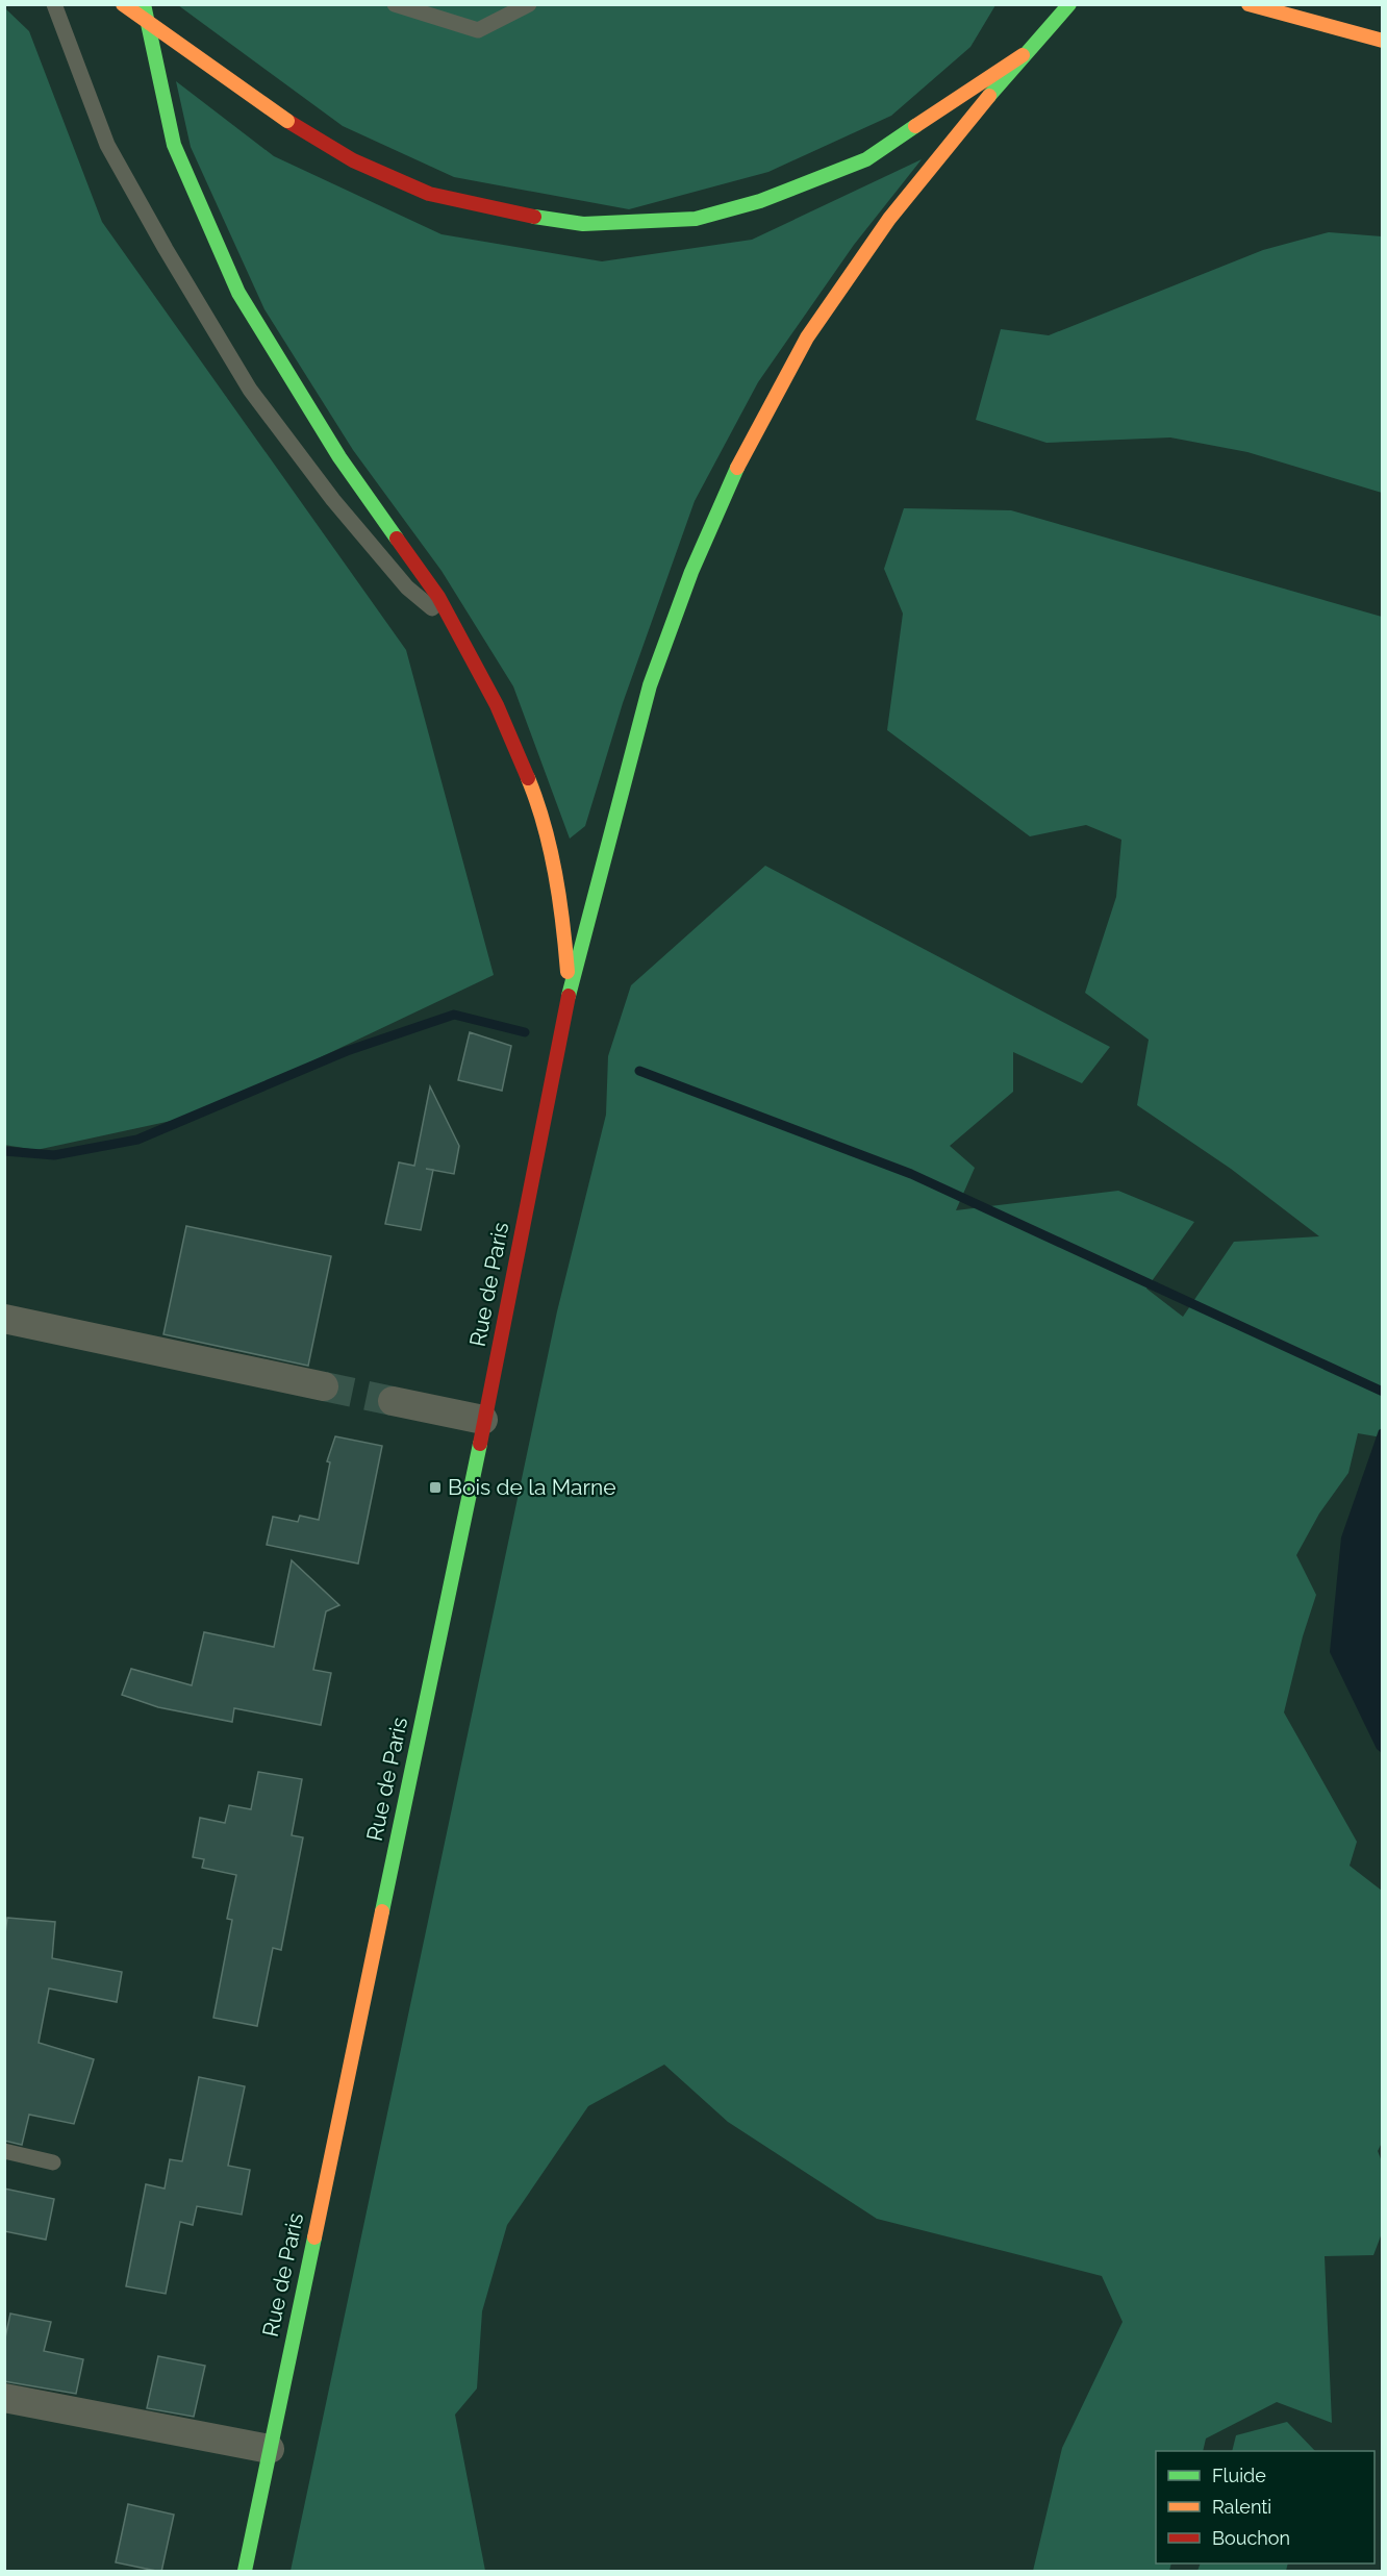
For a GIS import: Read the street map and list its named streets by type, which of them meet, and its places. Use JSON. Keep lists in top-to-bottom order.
{
  "streets": {
    "main road": ["Rue de Paris"]
  },
  "places": {
    "transit": ["Bois de la Marne"]
  },
  "legend": ["Fluide", "Ralenti", "Bouchon"]
}
